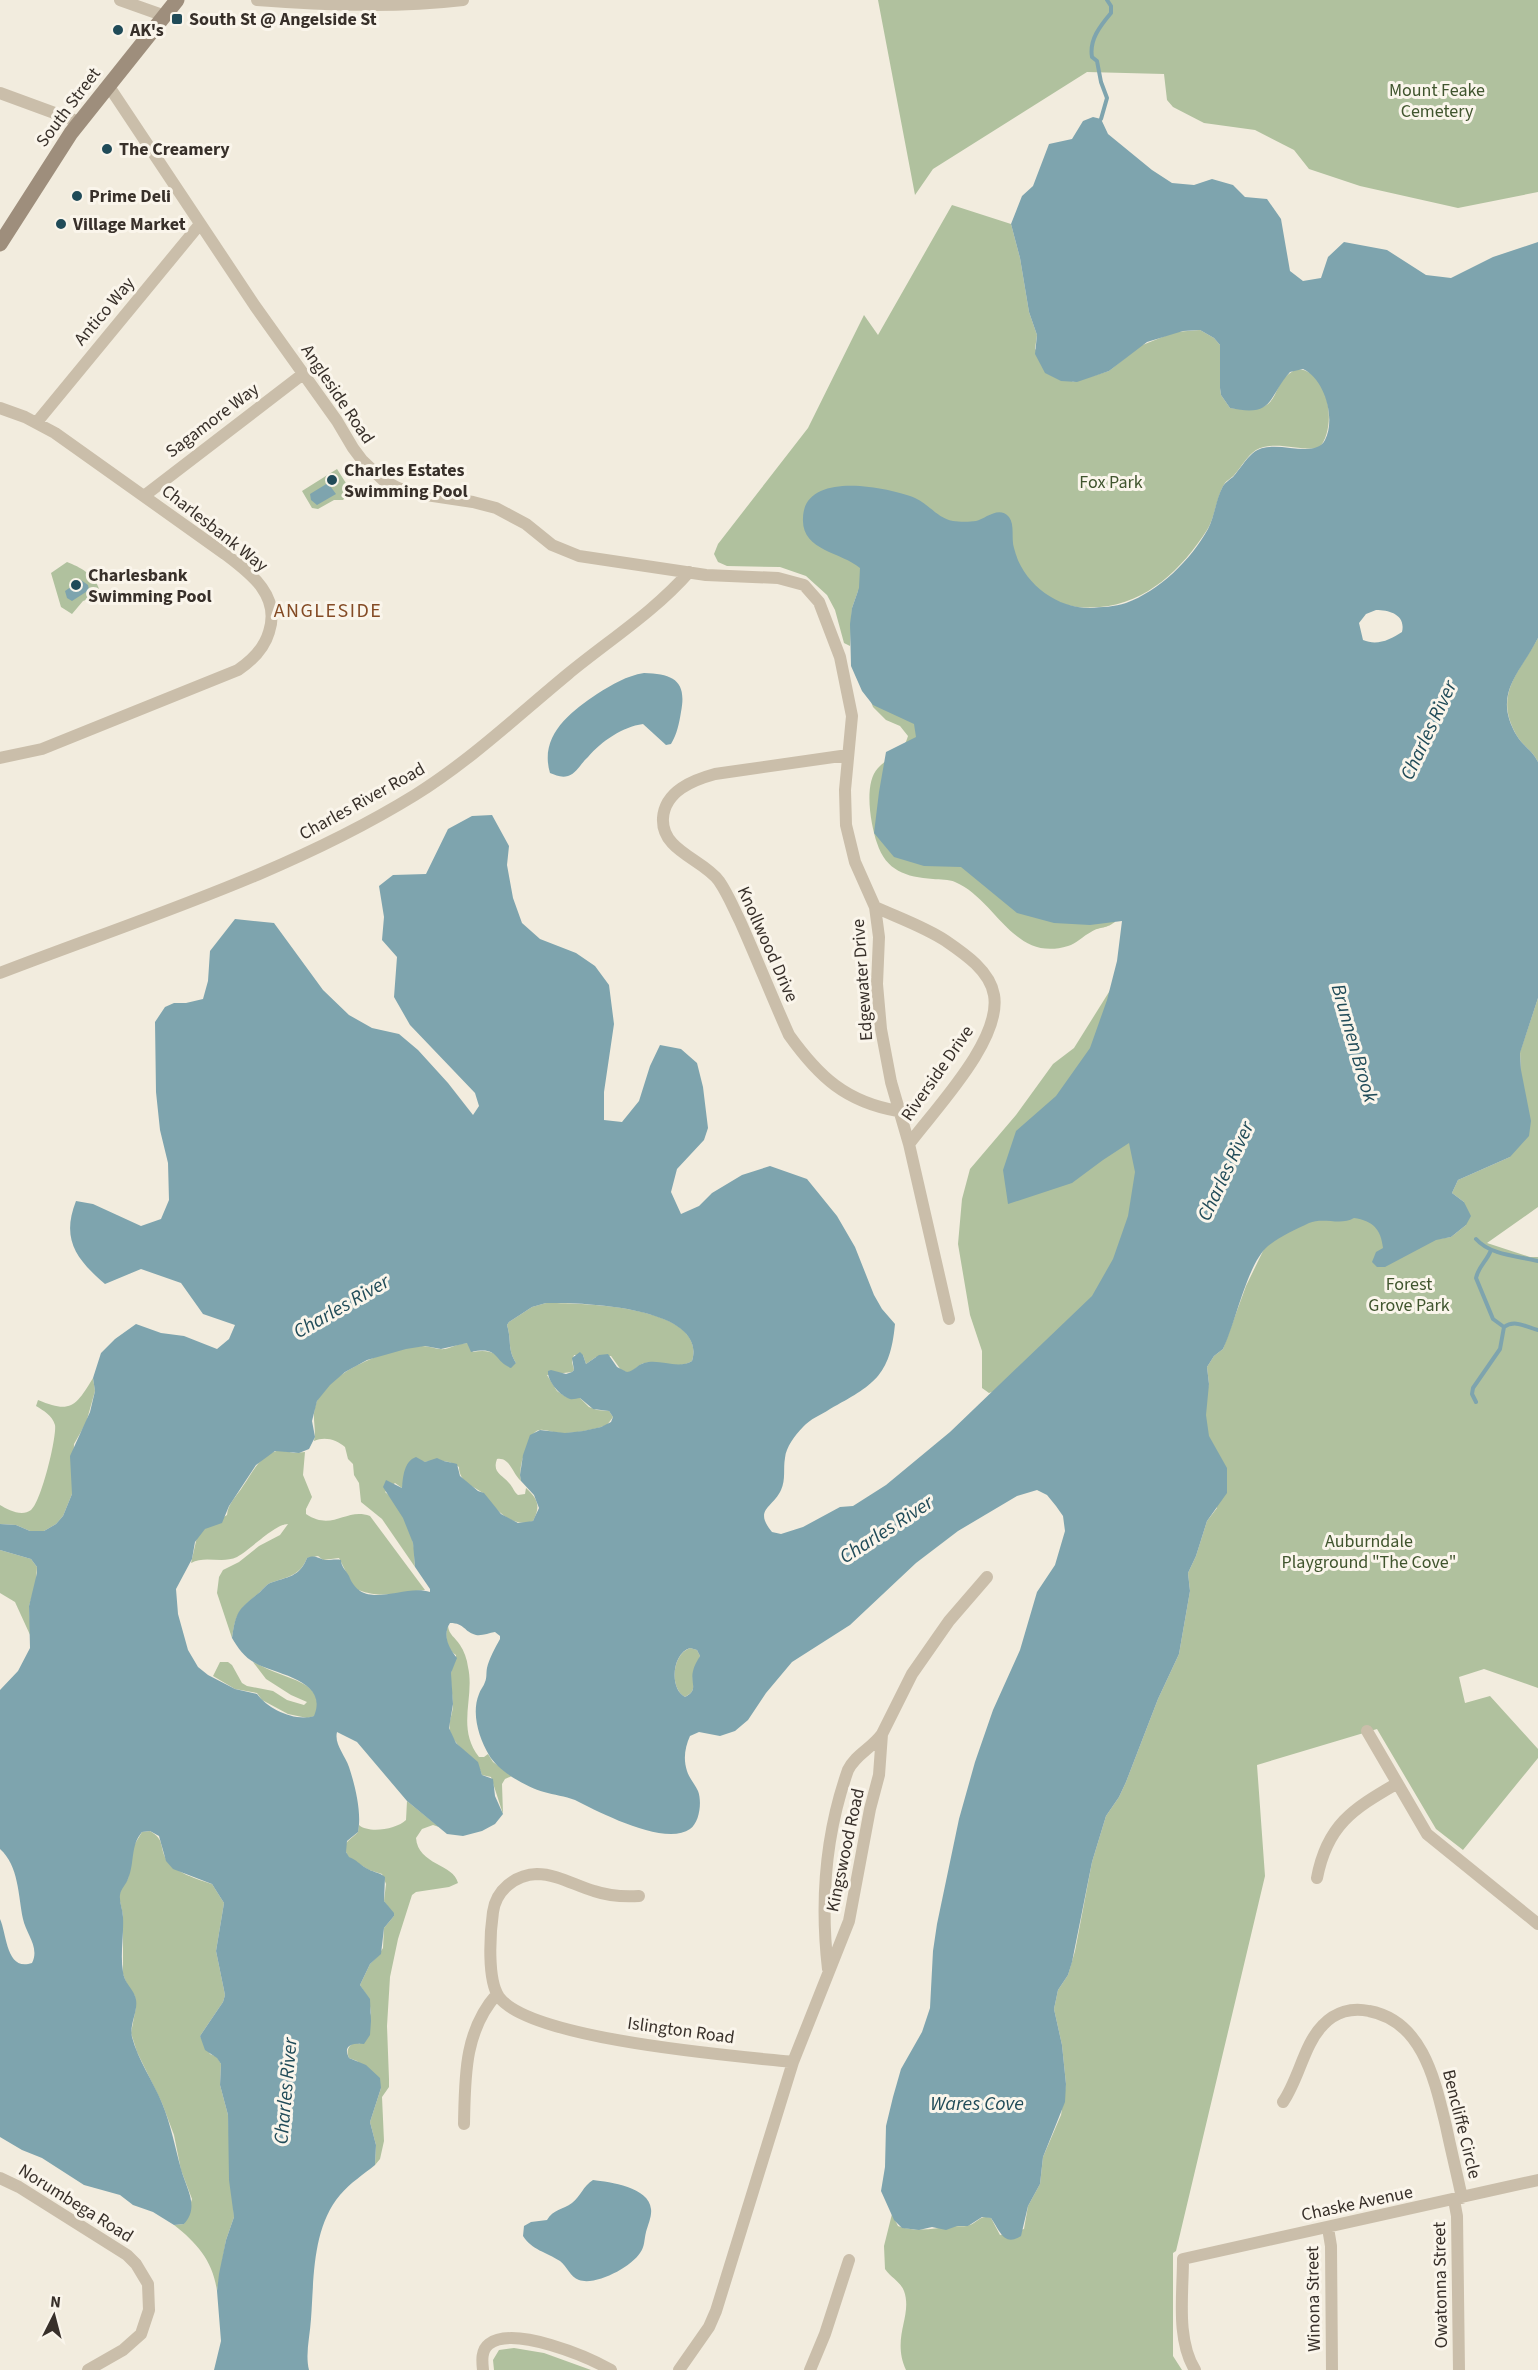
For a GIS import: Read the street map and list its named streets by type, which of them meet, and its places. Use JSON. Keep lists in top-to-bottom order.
{
  "streets": {
    "main road": ["South Street"],
    "street": [
      "Antico Way",
      "Angleside Road",
      "Sagamore Way",
      "Charlesbank Way",
      "Charles River Road",
      "Knollwood Drive",
      "Edgewater Drive",
      "Riverside Drive",
      "Kingswood Road",
      "Islington Road",
      "Bencliffe Circle",
      "Norumbega Road",
      "Chaske Avenue",
      "Owatonna Street",
      "Winona Street"
    ]
  },
  "crossings": [
    ["South Street", "Angleside Road"],
    ["Antico Way", "Angleside Road"],
    ["Antico Way", "Charlesbank Way"],
    ["Angleside Road", "Sagamore Way"],
    ["Angleside Road", "Charles River Road"],
    ["Angleside Road", "Edgewater Drive"],
    ["Sagamore Way", "Charlesbank Way"],
    ["Charles River Road", "Edgewater Drive"],
    ["Knollwood Drive", "Edgewater Drive"],
    ["Edgewater Drive", "Riverside Drive"],
    ["Kingswood Road", "Islington Road"],
    ["Bencliffe Circle", "Chaske Avenue"],
    ["Bencliffe Circle", "Owatonna Street"],
    ["Chaske Avenue", "Owatonna Street"],
    ["Chaske Avenue", "Winona Street"]
  ],
  "districts": ["ANGLESIDE"],
  "water": ["Charles River", "Brunnen Brook", "Wares Cove"],
  "parks": [
    "Mount Feake Cemetery",
    "Fox Park",
    "Forest Grove Park",
    "Auburndale Playground \"The Cove\""
  ],
  "places": {
    "transit": ["South St @ Angelside St"],
    "other": [
      "AK's",
      "The Creamery",
      "Prime Deli",
      "Village Market",
      "Charles Estates Swimming Pool",
      "Charlesbank Swimming Pool"
    ]
  },
  "north": "top"
}
